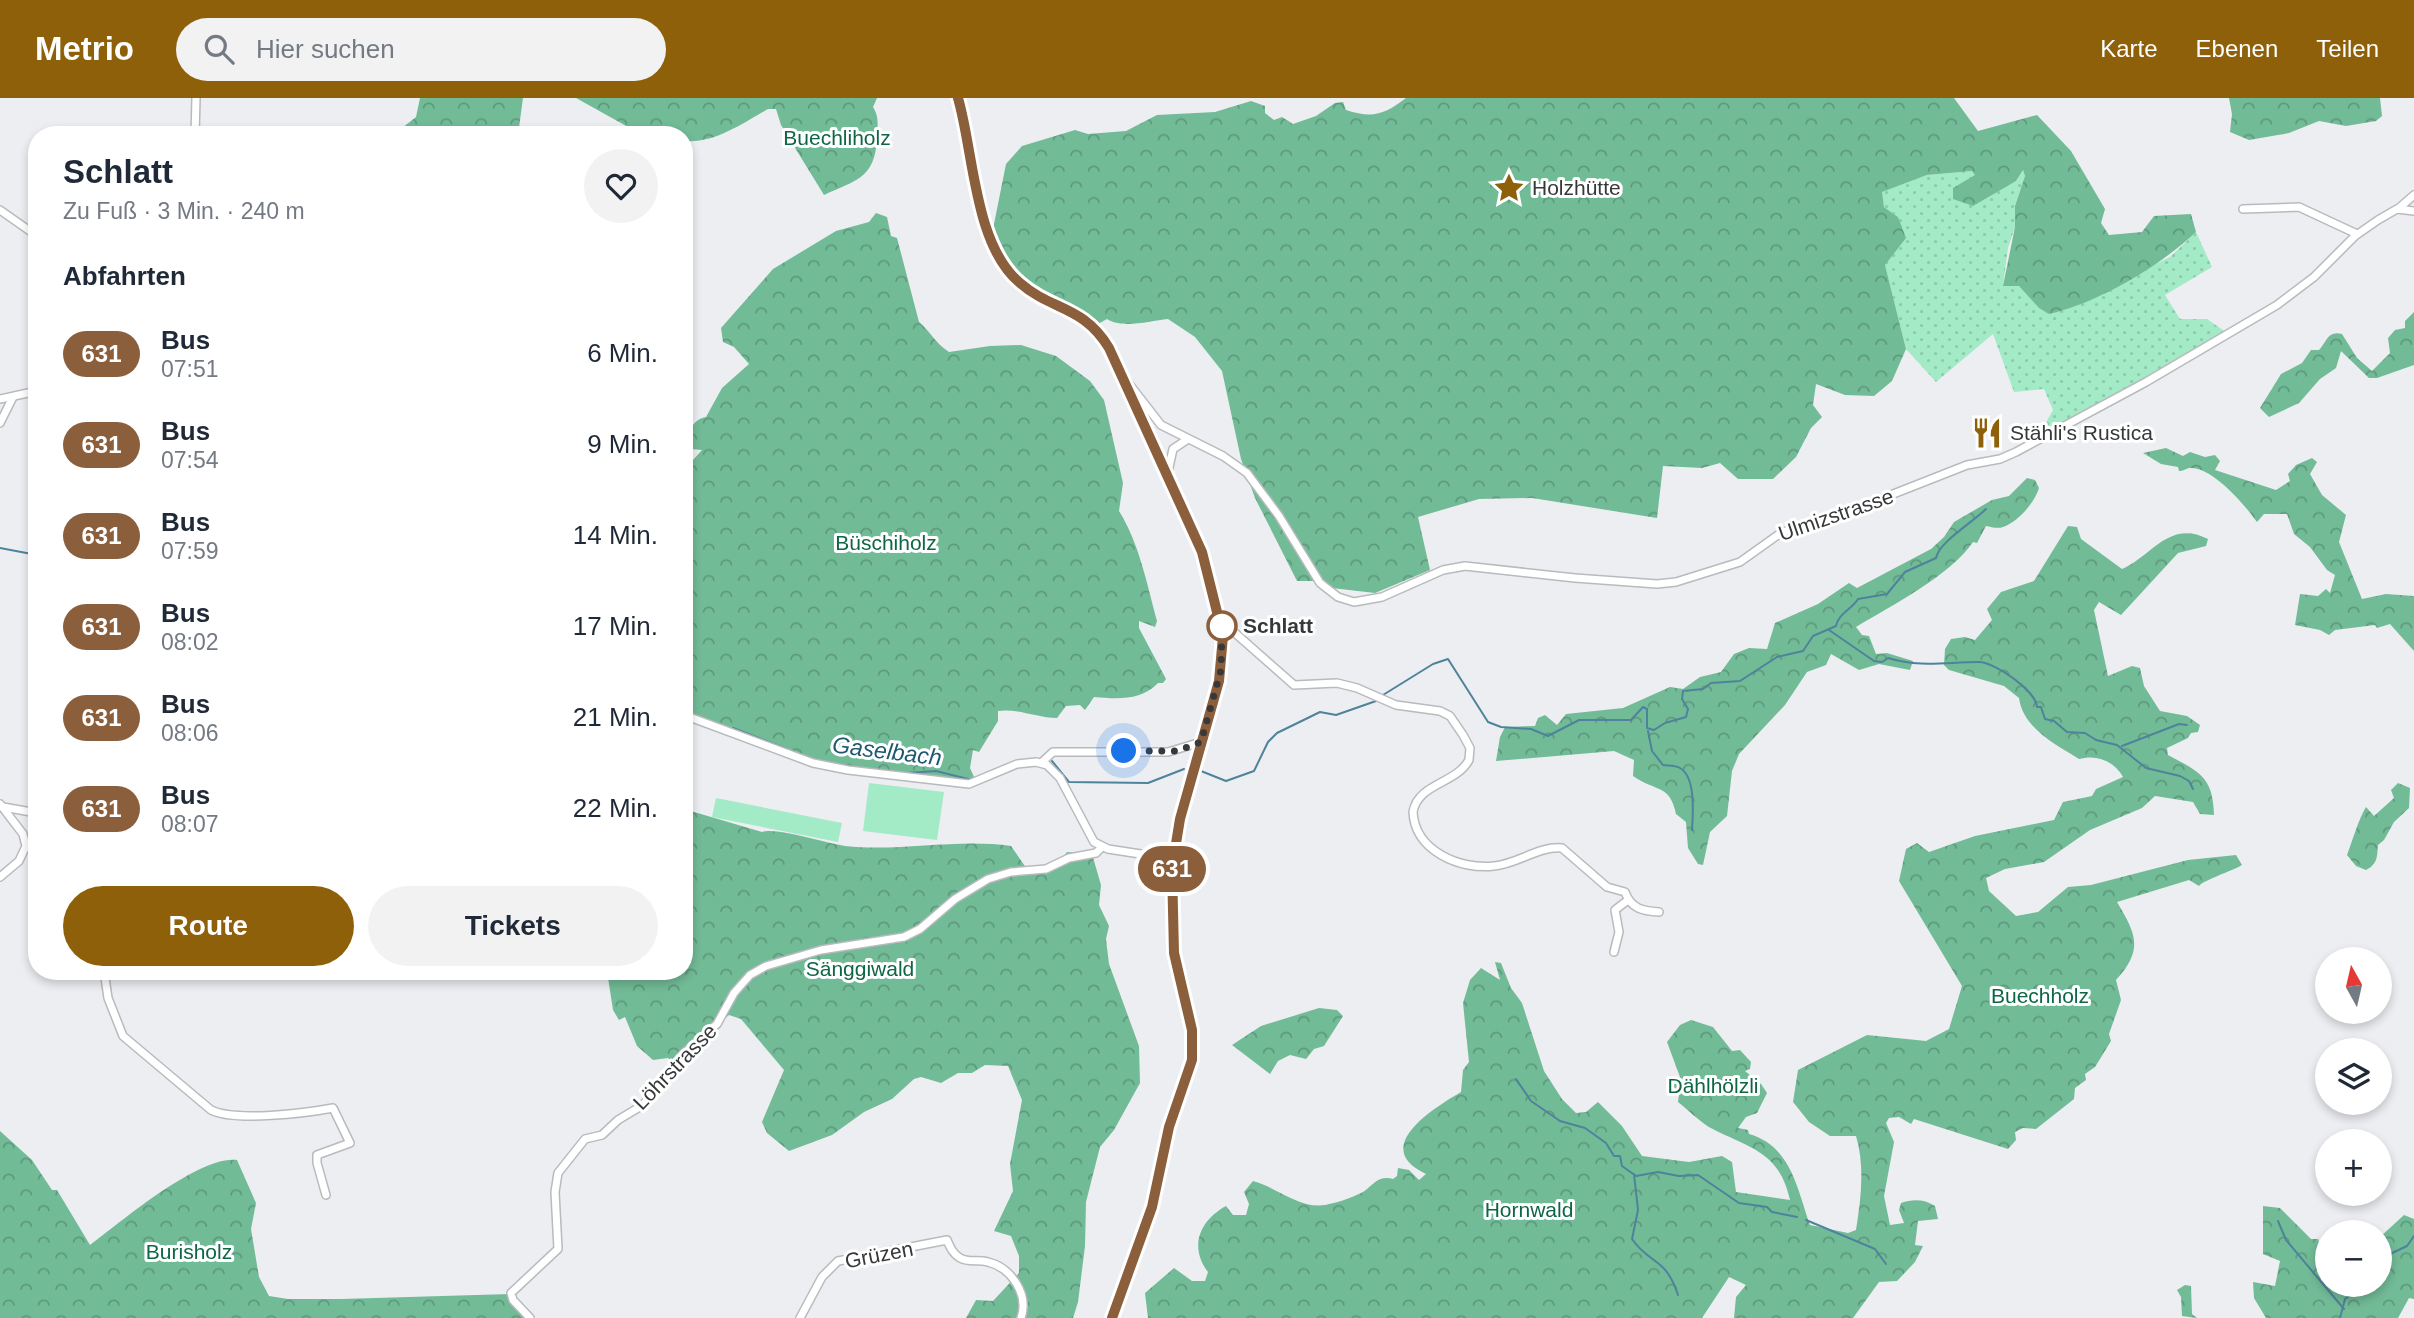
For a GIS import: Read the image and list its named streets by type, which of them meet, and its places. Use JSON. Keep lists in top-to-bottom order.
{
  "streets": {
    "street": ["Ulmizstrasse", "Löhrstrasse", "Grüzen"]
  },
  "water": ["Gaselbach"],
  "parks": [
    "Buechliholz",
    "Büschiholz",
    "Sänggiwald",
    "Buechholz",
    "Dählhölzli",
    "Hornwald",
    "Burisholz"
  ],
  "places": {
    "place": ["Holzhütte"],
    "restaurant": ["Stähli's Rustica"],
    "other": ["Schlatt"]
  },
  "lines": ["bus line 631"],
  "north": "top",
  "page": {
    "header": "Metrio",
    "search": "Hier suchen",
    "nav": ["Karte", "Ebenen", "Teilen"],
    "on_map": "631",
    "heading": [
      ["Schlatt", "Zu Fuß · 3 Min. · 240 m"],
      "Abfahrten"
    ],
    "list": [
      {
        "mark": "631",
        "name": "Bus",
        "note": "07:51",
        "value": "6 Min."
      },
      {
        "mark": "631",
        "name": "Bus",
        "note": "07:54",
        "value": "9 Min."
      },
      {
        "mark": "631",
        "name": "Bus",
        "note": "07:59",
        "value": "14 Min."
      },
      {
        "mark": "631",
        "name": "Bus",
        "note": "08:02",
        "value": "17 Min."
      },
      {
        "mark": "631",
        "name": "Bus",
        "note": "08:06",
        "value": "21 Min."
      },
      {
        "mark": "631",
        "name": "Bus",
        "note": "08:07",
        "value": "22 Min."
      }
    ],
    "buttons": ["Route", "Tickets"],
    "map_buttons": ["+", "−"]
  }
}
